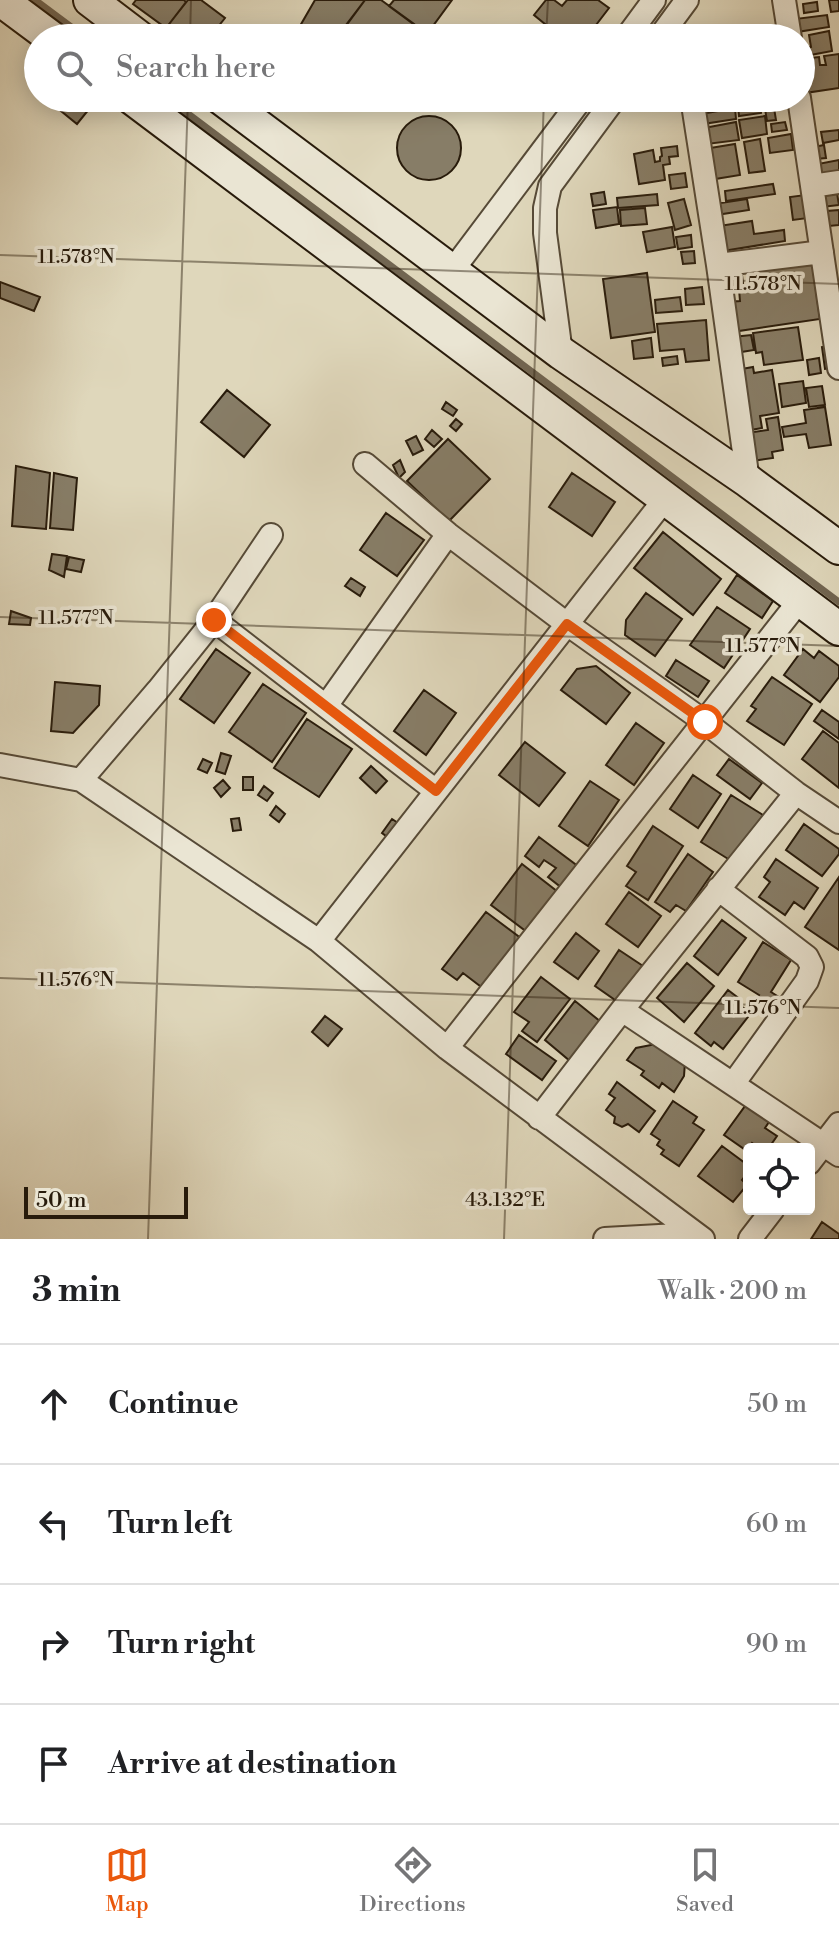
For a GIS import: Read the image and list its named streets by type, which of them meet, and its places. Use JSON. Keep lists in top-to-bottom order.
{
  "scale_bar": "50 m",
  "page": {
    "search": "Search here",
    "scale": "50 m",
    "heading": ["3 min", "Walk · 200 m"],
    "list": [
      ["Continue", "50 m"],
      ["Turn left", "60 m"],
      ["Turn right", "90 m"],
      "Arrive at destination"
    ],
    "nav": ["Map", "Directions", "Saved"]
  },
  "coordinates": [
    "11.578°N",
    "11.577°N",
    "11.576°N",
    "43.132°E"
  ]
}
